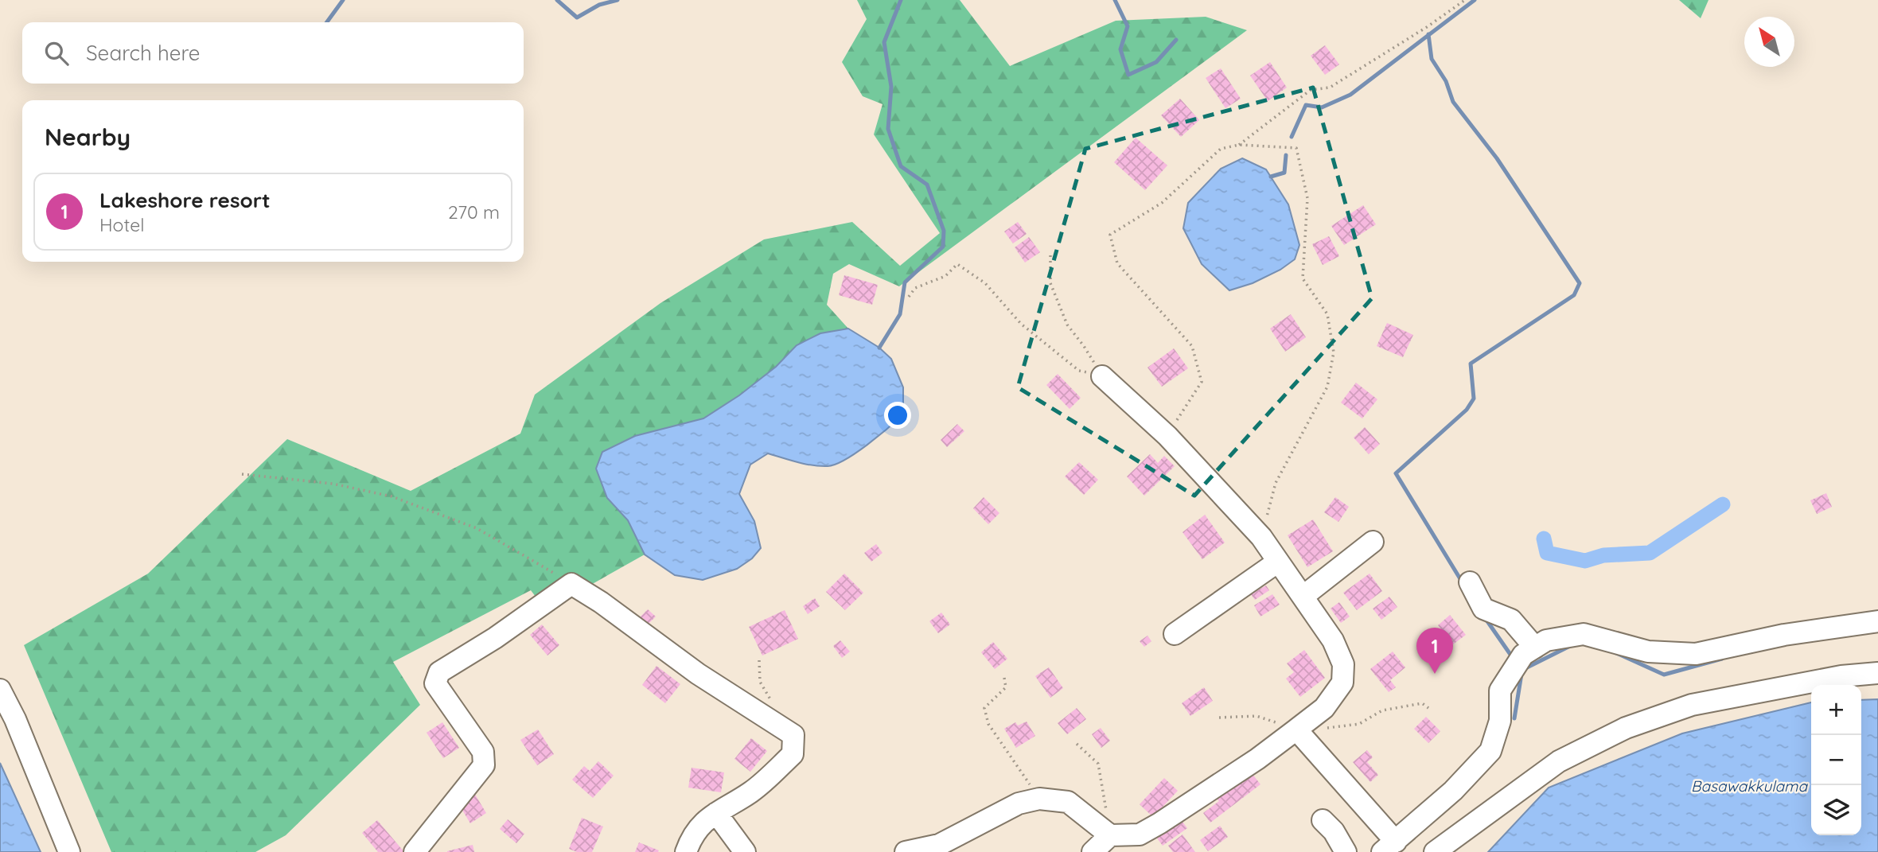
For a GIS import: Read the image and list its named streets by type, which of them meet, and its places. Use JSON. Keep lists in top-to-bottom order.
{
  "water": ["Basawakkulama"],
  "north": "top left",
  "page": {
    "search": "Search here",
    "heading": "Nearby",
    "list": [
      {
        "mark": "1",
        "name": "Lakeshore resort",
        "note": "Hotel",
        "value": "270 m"
      }
    ],
    "pins": "1",
    "map_buttons": ["+", "−"]
  }
}
